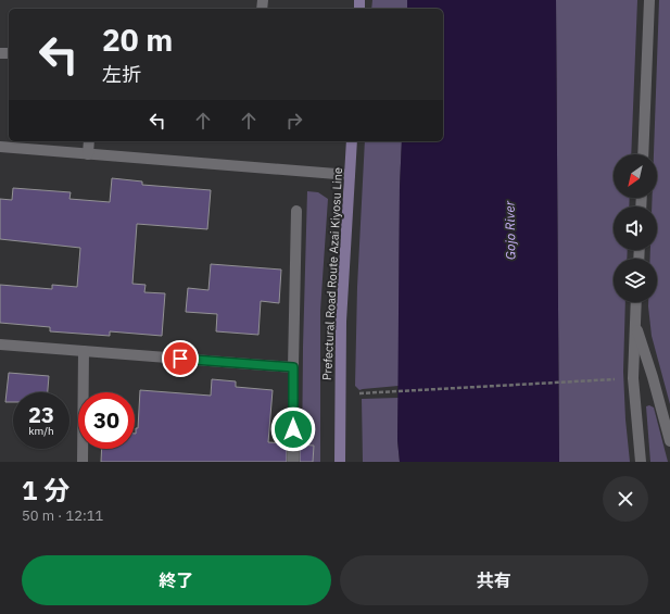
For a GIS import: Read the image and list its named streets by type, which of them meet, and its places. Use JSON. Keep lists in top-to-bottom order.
{
  "streets": {
    "main road": ["Prefectural Road Route Azai Kiyosu Line"]
  },
  "water": ["Gojo River"],
  "north": "bottom left",
  "page": {
    "turn": ["20 m", "左折"],
    "speed": "23 km/h",
    "limit": "30",
    "heading": ["1 分", "50 m · 12:11"],
    "buttons": ["終了", "共有"]
  }
}
